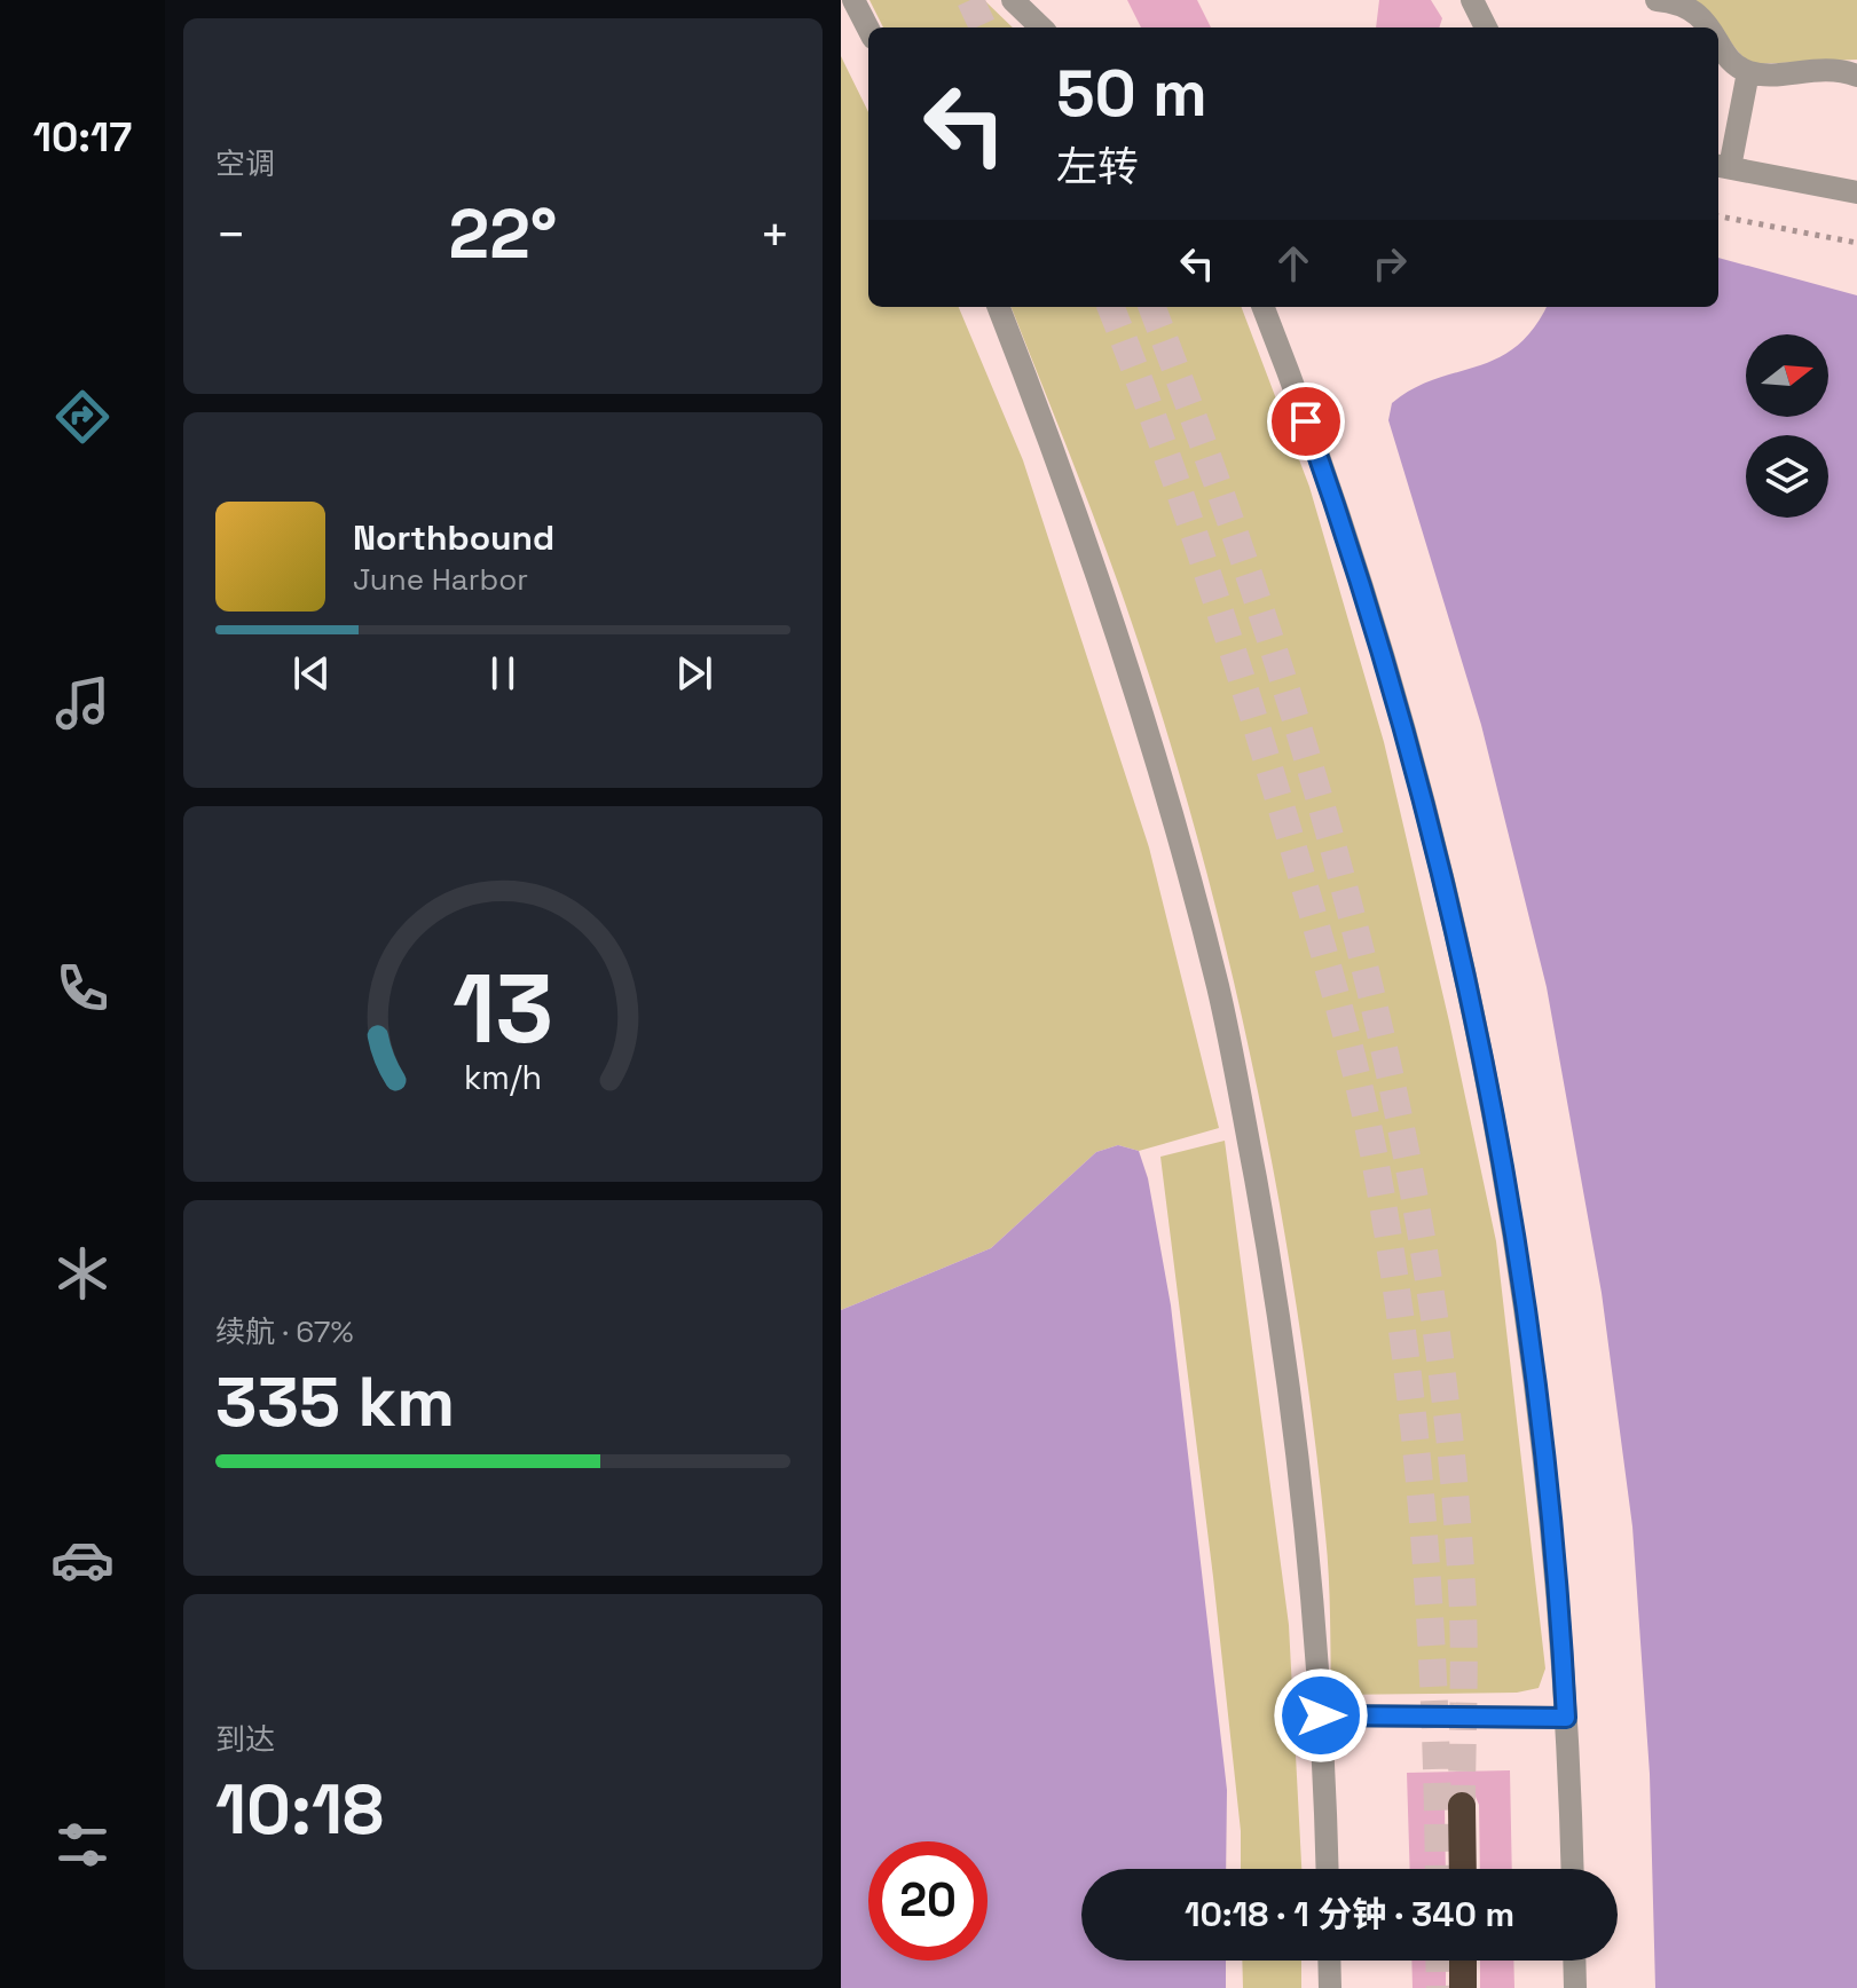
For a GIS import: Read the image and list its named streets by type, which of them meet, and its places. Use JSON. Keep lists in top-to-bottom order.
{
  "north": "right",
  "page": {
    "tabs": "10:17",
    "tile": [
      "空调",
      ["续航 · 67%", "335 km"],
      ["到达", "10:18"]
    ],
    "turn": ["50 m", "左转"],
    "heat": ["−", "22°", "+"],
    "song": ["Northbound", "June Harbor"],
    "limit": "20",
    "trip": "10:18 · 1 分钟 · 340 m",
    "gauge": ["13", "km/h"]
  }
}
